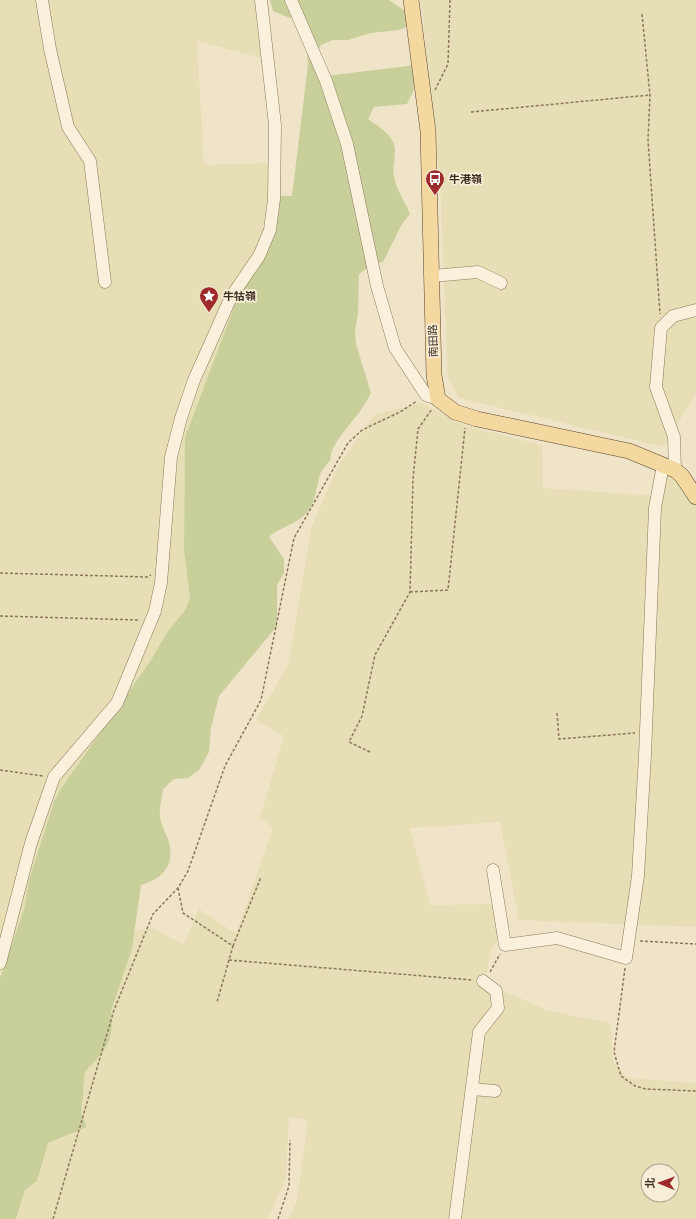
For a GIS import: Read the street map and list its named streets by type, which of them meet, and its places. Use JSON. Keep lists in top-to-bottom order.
{
  "streets": {
    "main road": ["南田路"]
  },
  "places": {
    "bus stop": ["牛港嶺"],
    "place": ["牛牯嶺"]
  },
  "north": "left"
}
